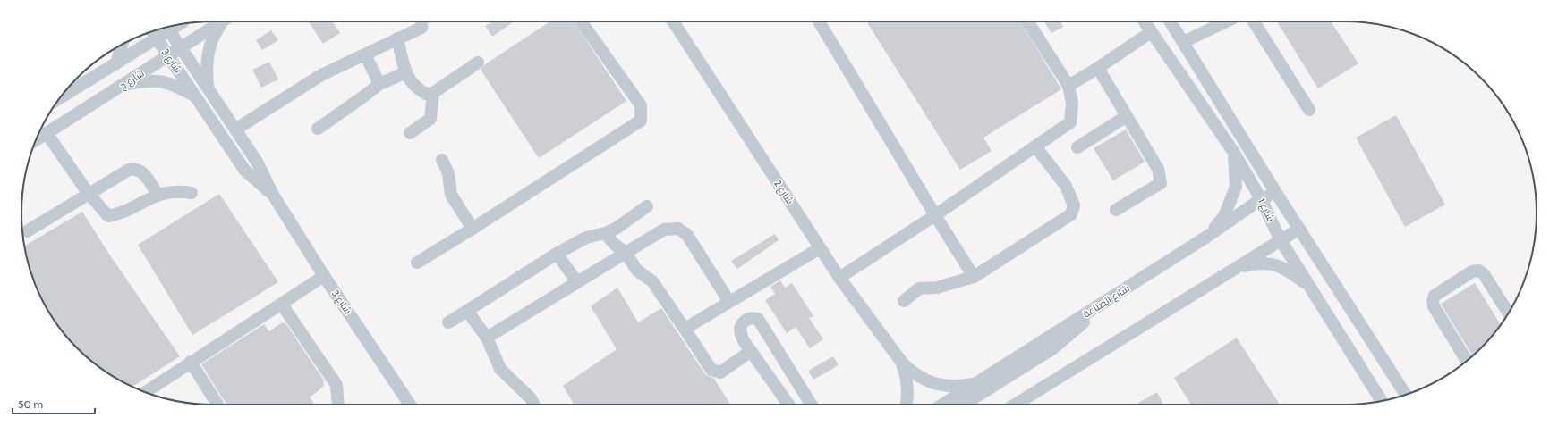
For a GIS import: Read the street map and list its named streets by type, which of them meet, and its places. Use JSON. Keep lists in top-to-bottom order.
{
  "streets": {
    "street": [
      "شارع 3",
      "شارع ج",
      "شارع 2",
      "شارع 1",
      "شارع الصناعة"
    ]
  },
  "crossings": [
    ["شارع 3", "شارع ج"],
    ["شارع 2", "شارع الصناعة"],
    ["شارع 1", "شارع الصناعة"]
  ],
  "scale_bar": "50 m"
}
